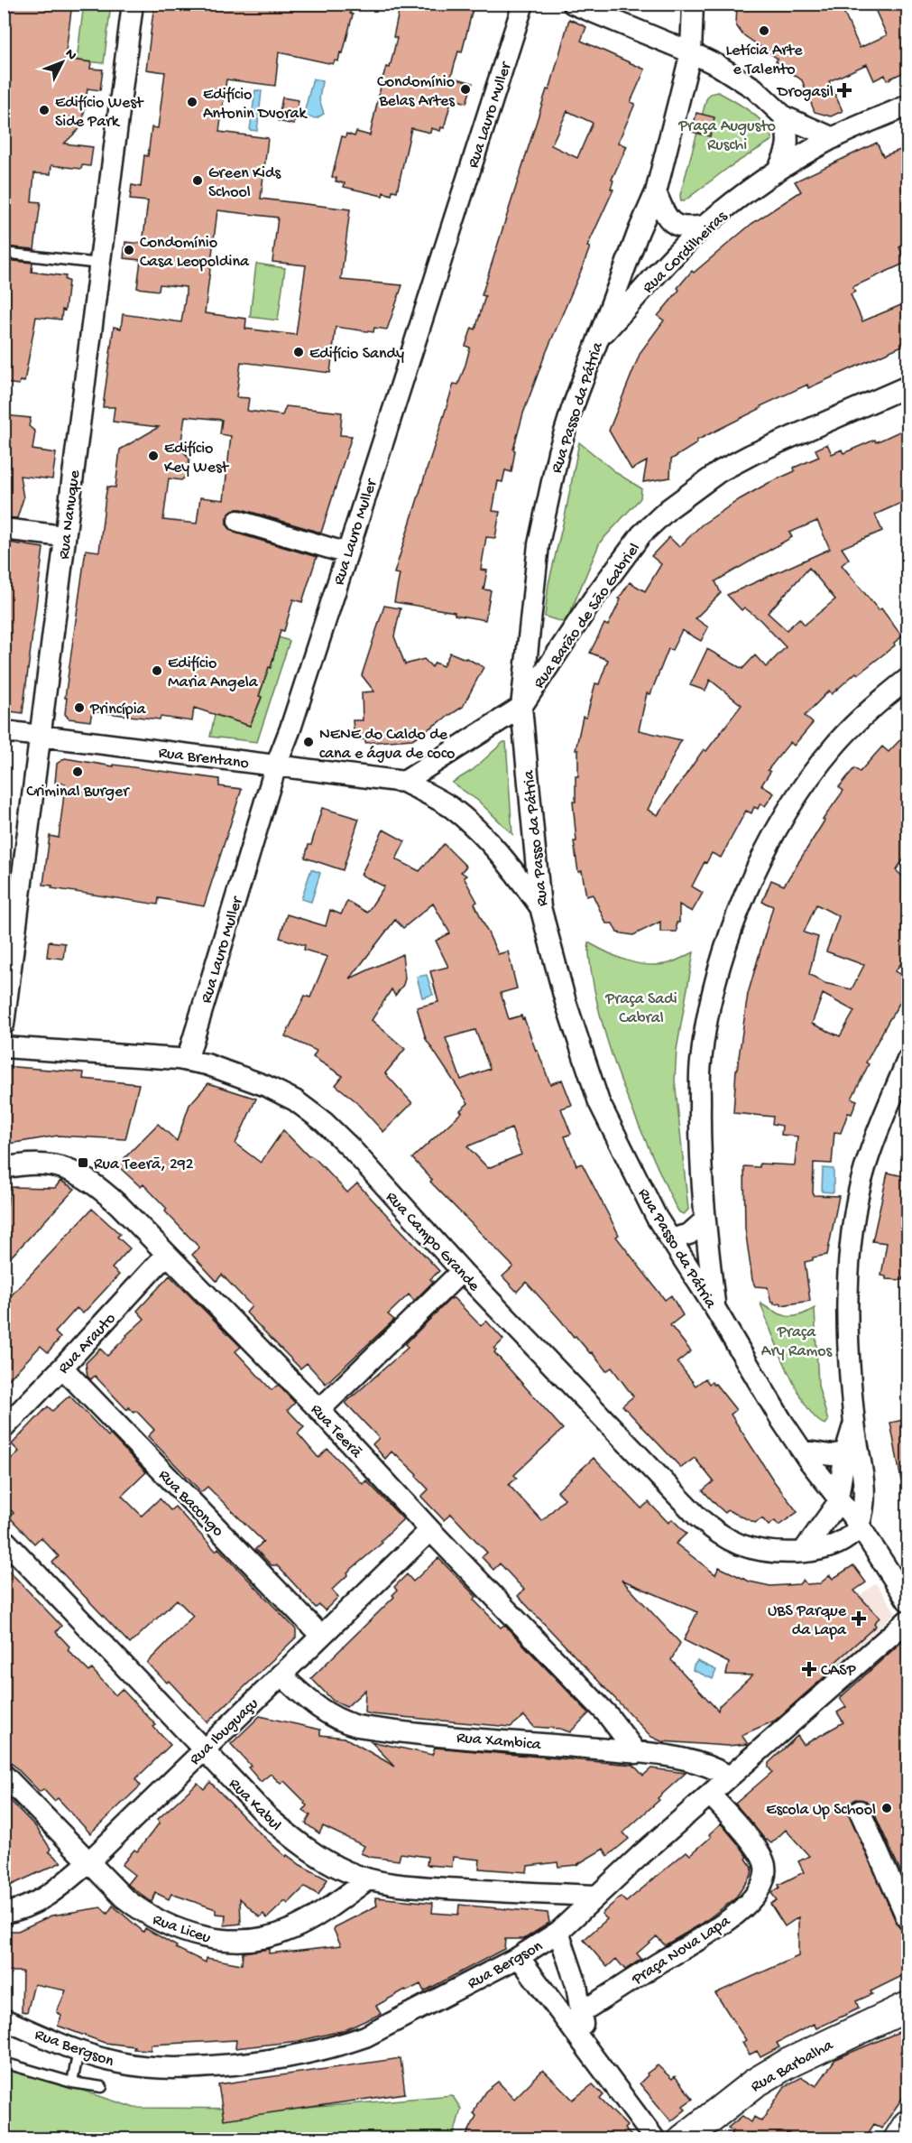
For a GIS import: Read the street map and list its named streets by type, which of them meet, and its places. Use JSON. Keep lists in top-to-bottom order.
{
  "streets": {
    "main road": ["Rua Barbalha"],
    "street": [
      "Rua Lauro Muller",
      "Rua Cordilheiras",
      "Rua Passo da Pátria",
      "Rua Nanuque",
      "Rua Barão de São Gabriel",
      "Rua Brentano",
      "Rua Campo Grande",
      "Rua Arauto",
      "Rua Teerã",
      "Rua Bacongo",
      "Rua Ibuguaçu",
      "Rua Xambica",
      "Rua Kabul",
      "Rua Liceu",
      "Praça Nova Lapa",
      "Rua Bergson"
    ]
  },
  "crossings": [
    ["Rua Lauro Muller", "Rua Brentano"],
    ["Rua Lauro Muller", "Rua Campo Grande"],
    ["Rua Cordilheiras", "Rua Passo da Pátria"],
    ["Rua Passo da Pátria", "Rua Barão de São Gabriel"],
    ["Rua Passo da Pátria", "Rua Brentano"],
    ["Rua Passo da Pátria", "Rua Campo Grande"],
    ["Rua Nanuque", "Rua Brentano"],
    ["Rua Arauto", "Rua Teerã"],
    ["Rua Arauto", "Rua Bacongo"],
    ["Rua Teerã", "Rua Ibuguaçu"],
    ["Rua Teerã", "Rua Xambica"],
    ["Rua Bacongo", "Rua Ibuguaçu"],
    ["Rua Ibuguaçu", "Rua Xambica"],
    ["Rua Ibuguaçu", "Rua Kabul"],
    ["Rua Ibuguaçu", "Rua Liceu"],
    ["Rua Xambica", "Rua Bergson"],
    ["Rua Kabul", "Rua Liceu"],
    ["Rua Kabul", "Rua Bergson"],
    ["Praça Nova Lapa", "Rua Bergson"]
  ],
  "parks": ["Praça Augusto Ruschi", "Praça Sadi Cabral", "Praça Ary Ramos"],
  "places": {
    "other": [
      "Letícia Arte e Talento",
      "Condomínio Belas Artes",
      "Edifício Antonin Dvorak",
      "Edifício West Side Park",
      "Green Kids School",
      "Condomínio Casa Leopoldina",
      "Edifício Sandy",
      "Edifício Key West",
      "Edifício Maria Angela",
      "Princípia",
      "NENE do Caldo de cana e água de coco",
      "Criminal Burger",
      "Escola Up School"
    ],
    "health": ["Drogasil", "UBS Parque da Lapa", "CASP"],
    "transit": ["Rua Teerã, 292"]
  },
  "north": "top right"
}
